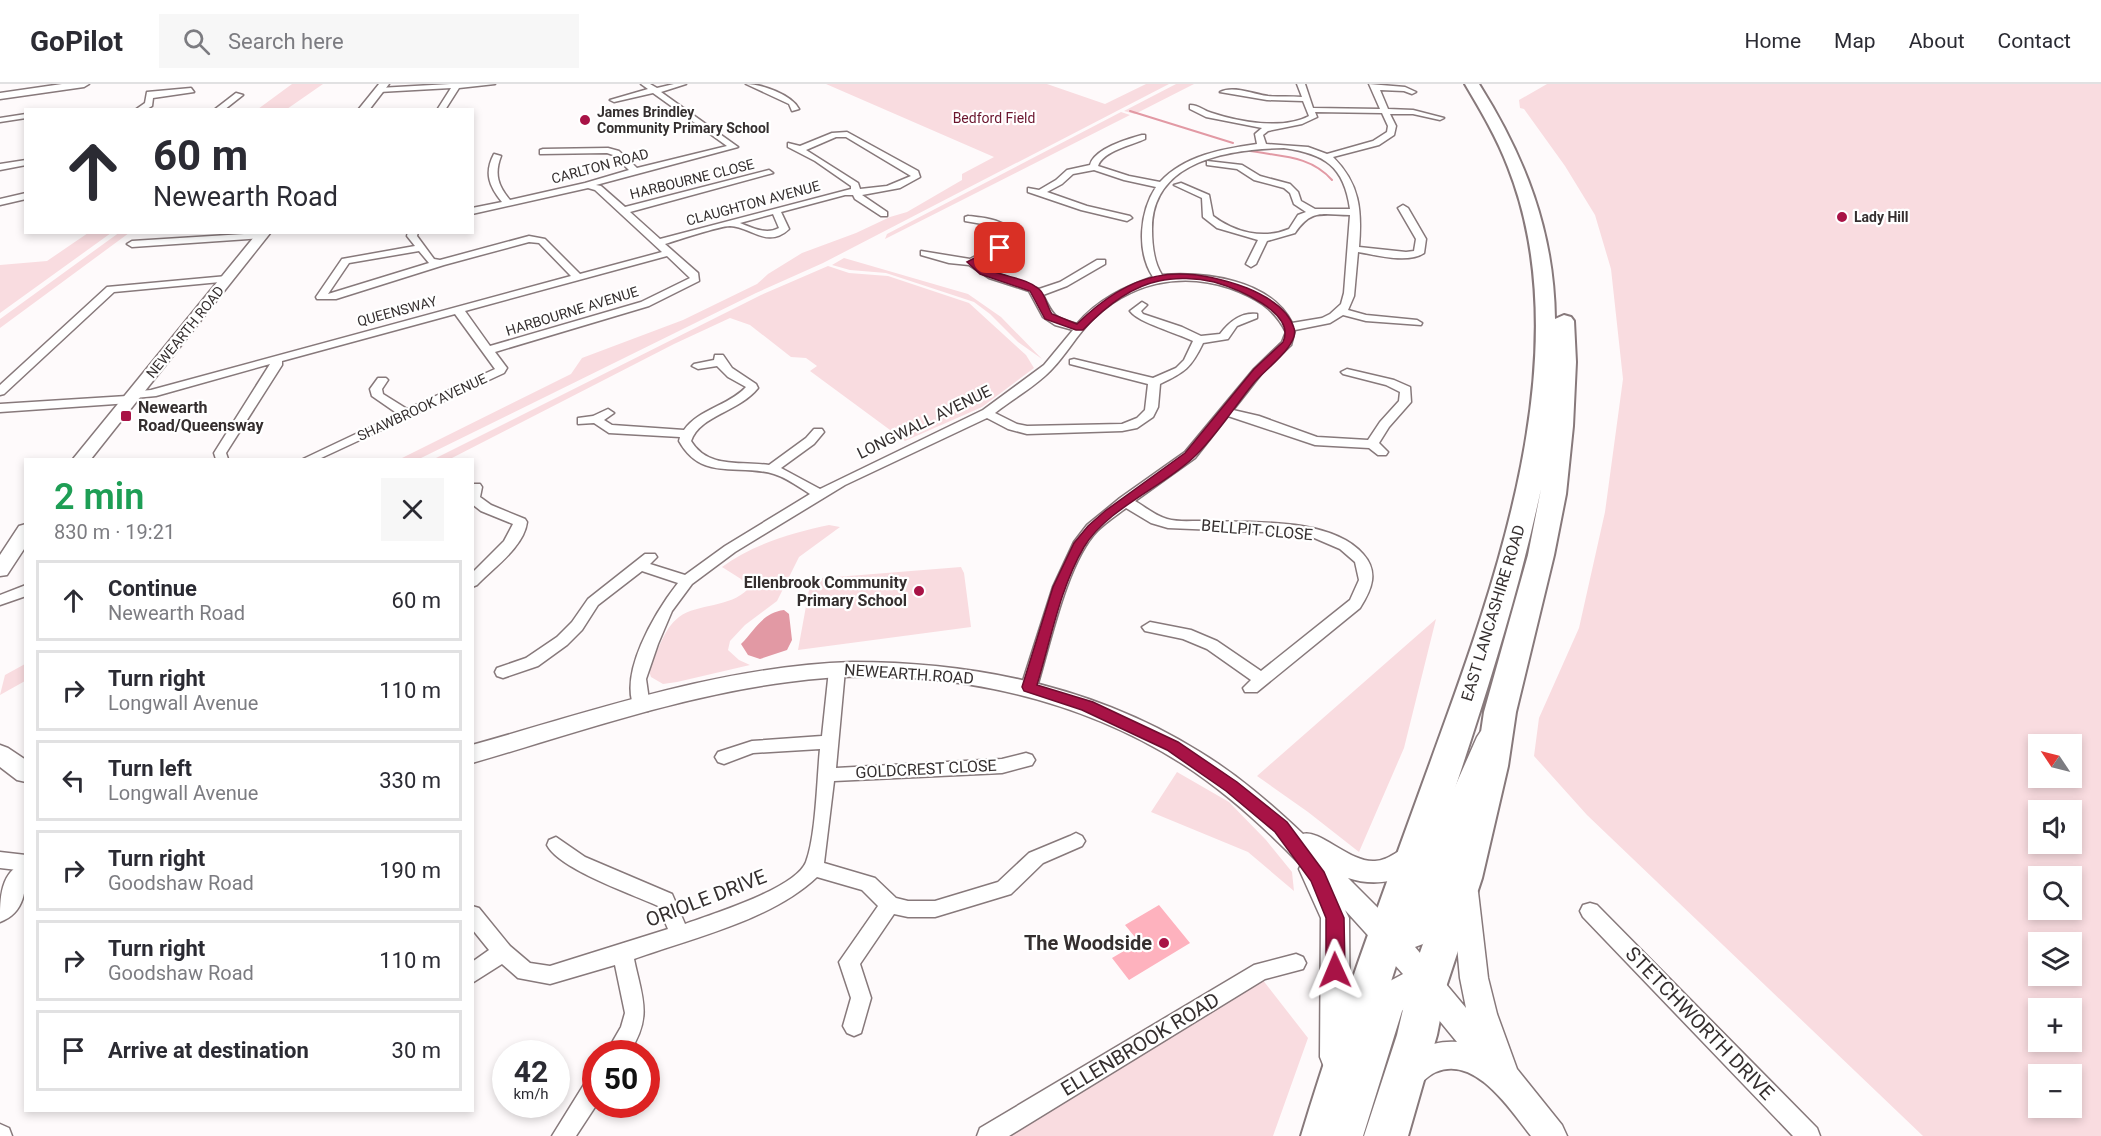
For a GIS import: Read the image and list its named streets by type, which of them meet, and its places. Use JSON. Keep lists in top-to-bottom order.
{
  "streets": {
    "highway": ["EAST LANCASHIRE ROAD"],
    "main road": ["NEWEARTH ROAD"],
    "street": [
      "CARLTON ROAD",
      "HARBOURNE CLOSE",
      "CLAUGHTON AVENUE",
      "QUEENSWAY",
      "HARBOURNE AVENUE",
      "SHAWBROOK AVENUE",
      "LONGWALL AVENUE",
      "BELLPIT CLOSE",
      "GOLDCREST CLOSE",
      "ORIOLE DRIVE",
      "STETCHWORTH DRIVE",
      "ELLENBROOK ROAD"
    ]
  },
  "crossings": [
    ["CARLTON ROAD", "HARBOURNE AVENUE"],
    ["HARBOURNE CLOSE", "HARBOURNE AVENUE"],
    ["CLAUGHTON AVENUE", "HARBOURNE AVENUE"],
    ["QUEENSWAY", "HARBOURNE AVENUE"],
    ["QUEENSWAY", "NEWEARTH ROAD"],
    ["QUEENSWAY", "SHAWBROOK AVENUE"],
    ["HARBOURNE AVENUE", "SHAWBROOK AVENUE"],
    ["NEWEARTH ROAD", "LONGWALL AVENUE"],
    ["NEWEARTH ROAD", "EAST LANCASHIRE ROAD"]
  ],
  "parks": ["Bedford Field"],
  "places": {
    "other": [
      "James Brindley Community Primary School",
      "Lady Hill",
      "Ellenbrook Community Primary School",
      "The Woodside"
    ],
    "transit": ["Newearth Road/Queensway"]
  },
  "north": "top left",
  "page": {
    "header": "GoPilot",
    "search": "Search here",
    "nav": [
      "Home",
      "Map",
      "About",
      "Contact"
    ],
    "turn": ["60 m", "Newearth Road"],
    "heading": ["2 min", "830 m · 19:21"],
    "list": [
      {
        "name": "Continue",
        "note": "Newearth Road",
        "value": "60 m"
      },
      {
        "name": "Turn right",
        "note": "Longwall Avenue",
        "value": "110 m"
      },
      {
        "name": "Turn left",
        "note": "Longwall Avenue",
        "value": "330 m"
      },
      {
        "name": "Turn right",
        "note": "Goodshaw Road",
        "value": "190 m"
      },
      {
        "name": "Turn right",
        "note": "Goodshaw Road",
        "value": "110 m"
      },
      {
        "name": "Arrive at destination",
        "value": "30 m"
      }
    ],
    "map_buttons": ["+", "−"],
    "speed": "42 km/h",
    "limit": "50"
  }
}
